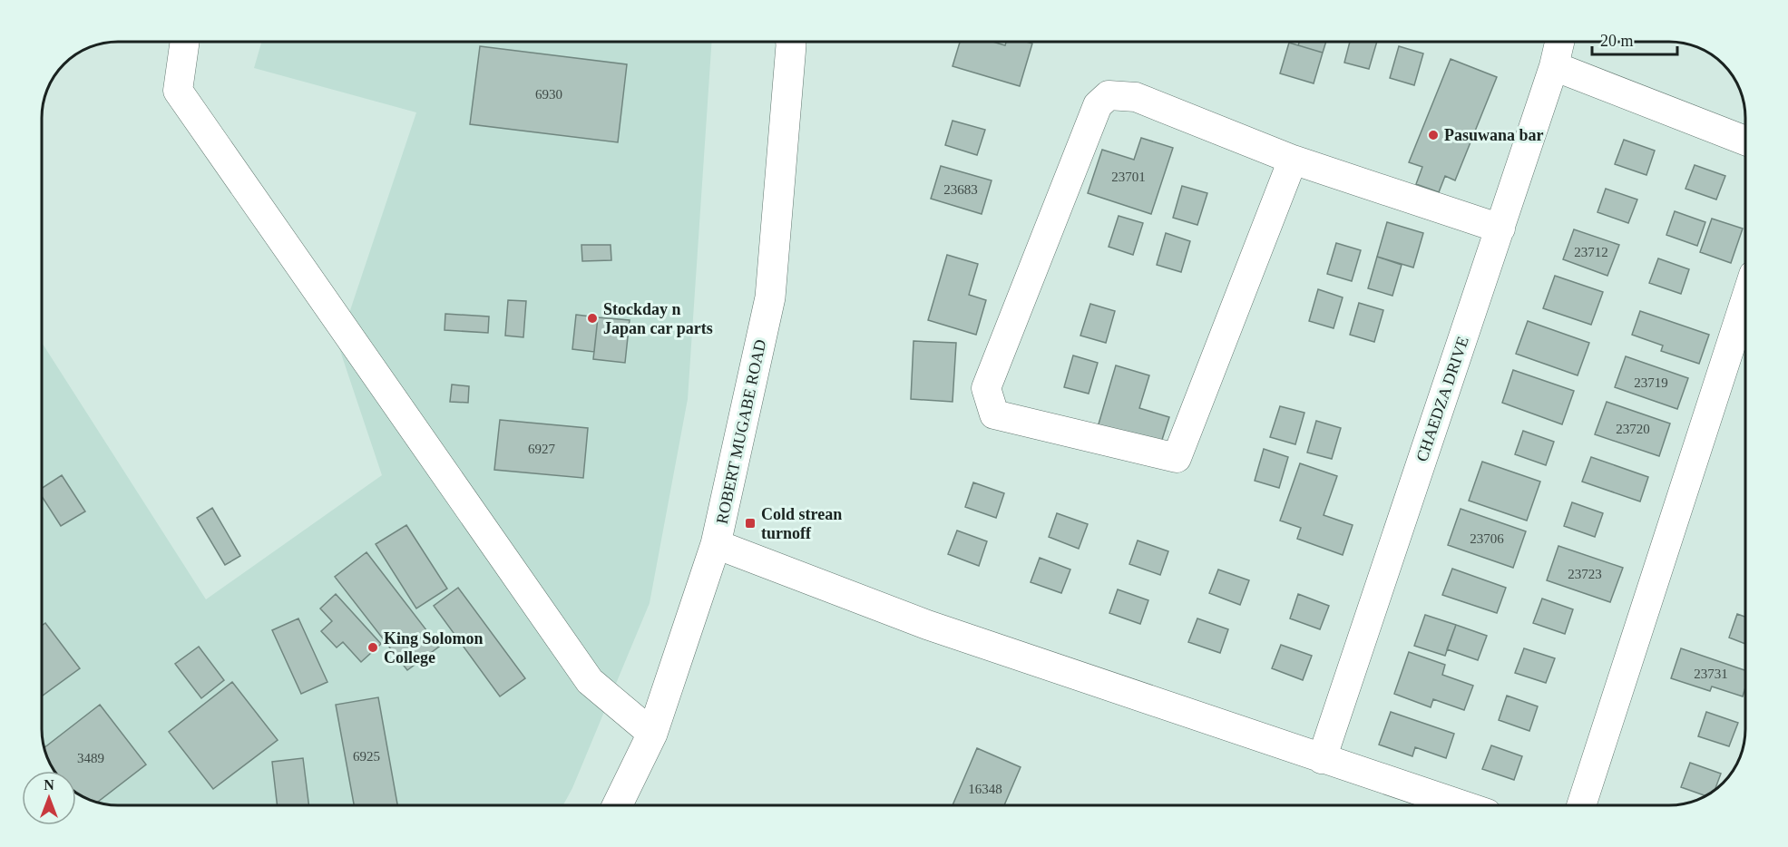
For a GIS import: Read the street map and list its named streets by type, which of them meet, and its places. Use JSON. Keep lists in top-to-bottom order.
{
  "streets": {
    "main road": ["ROBERT MUGABE ROAD"],
    "street": ["CHAEDZA DRIVE"]
  },
  "places": {
    "other": ["Pasuwana bar", "Stockday n Japan car parts", "King Solomon College"],
    "transit": ["Cold strean turnoff"]
  },
  "house_numbers": [
    "6930",
    "23701",
    "23683",
    "23712",
    "23719",
    "23720",
    "6927",
    "23706",
    "23723",
    "23731",
    "6925",
    "3489",
    "16348"
  ],
  "scale_bar": "20 m",
  "north": "top"
}
